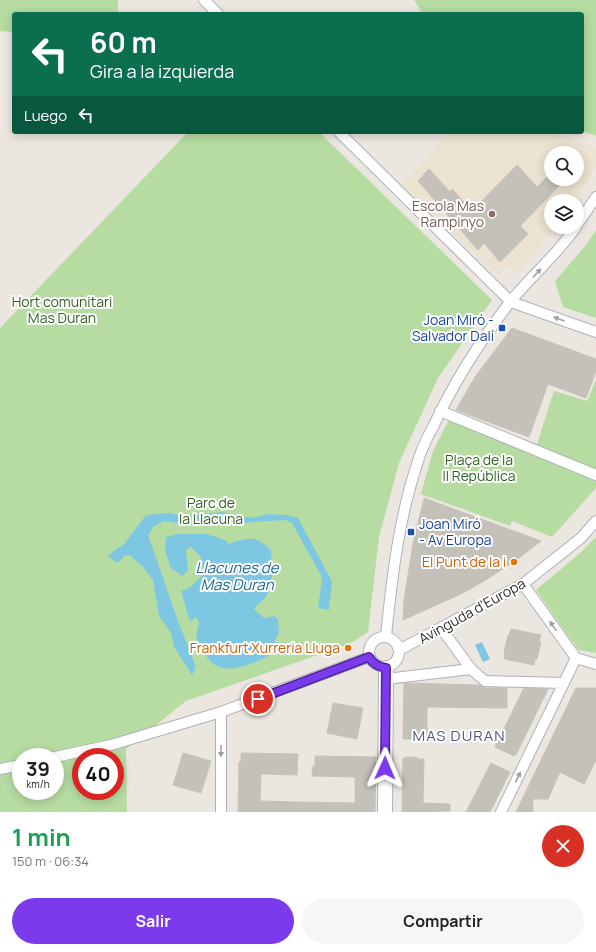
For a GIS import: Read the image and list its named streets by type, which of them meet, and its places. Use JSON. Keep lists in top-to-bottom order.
{
  "streets": {
    "street": ["Avinguda d'Europa"]
  },
  "districts": ["MAS DURAN"],
  "water": ["Llacunes de Mas Duran"],
  "parks": ["Hort comunitari Mas Duran", "Plaça de la II República", "Parc de la Llacuna"],
  "places": {
    "other": ["Escola Mas Rampinyo", "El Punt de la i", "Frankfurt Xurreria Lluga"],
    "transit": ["Joan Miró - Salvador Dalí", "Joan Miró - Av Europa"]
  },
  "page": {
    "turn": ["60 m", "Gira a la izquierda"],
    "then": "Luego",
    "speed": "39 km/h",
    "limit": "40",
    "heading": ["1 min", "150 m · 06:34"],
    "buttons": ["Salir", "Compartir"]
  }
}
